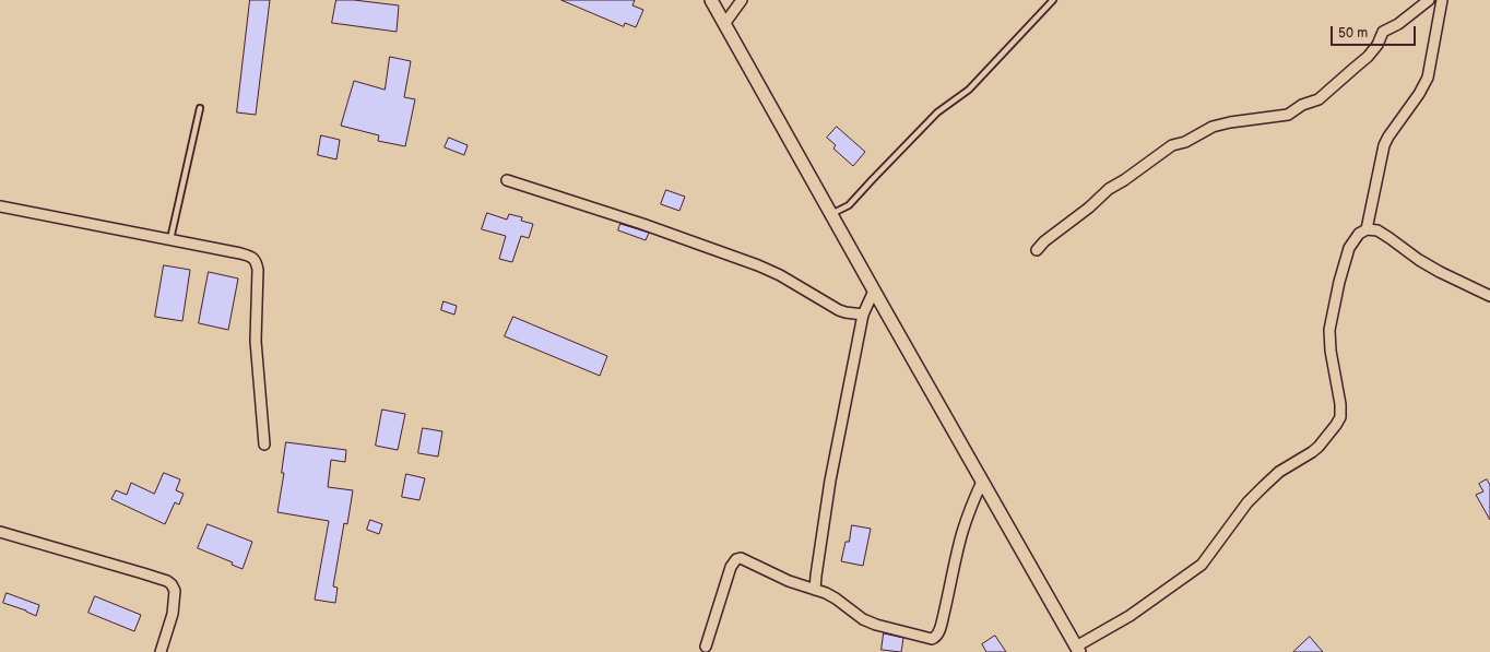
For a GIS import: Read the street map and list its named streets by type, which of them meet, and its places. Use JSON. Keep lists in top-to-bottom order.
{
  "scale_bar": "50 m"
}
